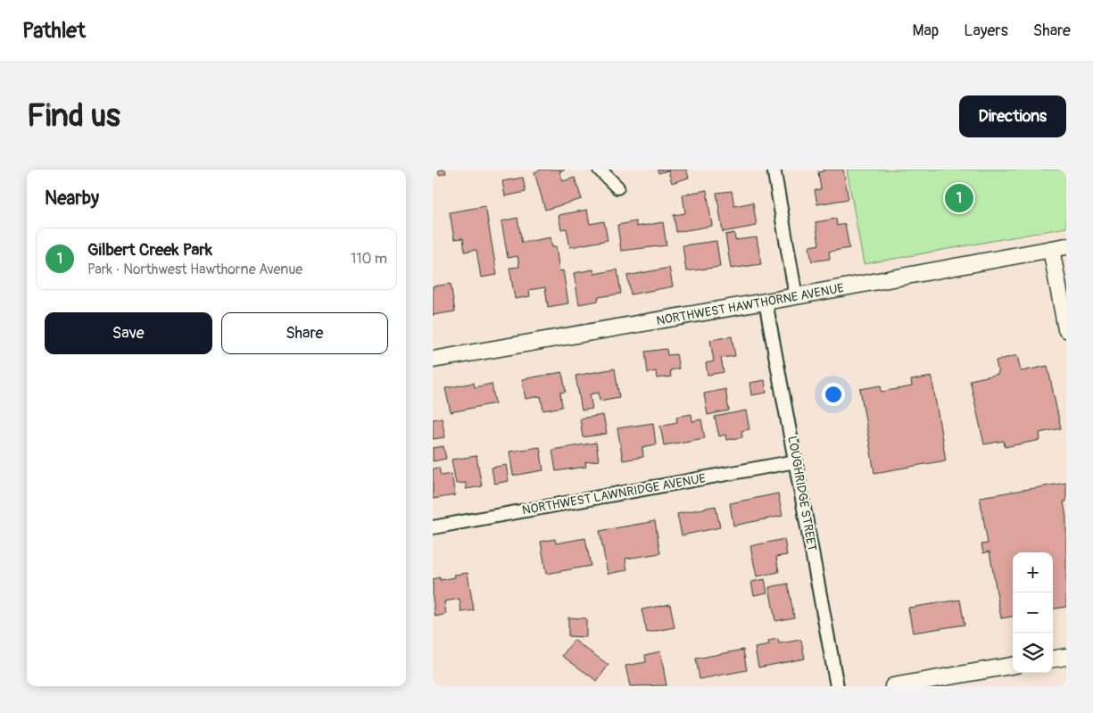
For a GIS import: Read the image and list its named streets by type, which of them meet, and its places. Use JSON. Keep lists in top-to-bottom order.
{
  "streets": {
    "street": ["NORTHWEST HAWTHORNE AVENUE", "LOUGHRIDGE STREET", "NORTHWEST LAWNRIDGE AVENUE"]
  },
  "crossings": [
    ["NORTHWEST HAWTHORNE AVENUE", "LOUGHRIDGE STREET"],
    ["LOUGHRIDGE STREET", "NORTHWEST LAWNRIDGE AVENUE"]
  ],
  "page": {
    "header": "Pathlet",
    "nav": ["Map", "Layers", "Share"],
    "buttons": [
      "Directions",
      ["Save", "Share"]
    ],
    "title": "Find us",
    "heading": "Nearby",
    "pins": "1",
    "list": [
      {
        "mark": "1",
        "name": "Gilbert Creek Park",
        "note": "Park · Northwest Hawthorne Avenue",
        "value": "110 m"
      }
    ],
    "map_buttons": ["+", "−"]
  }
}
